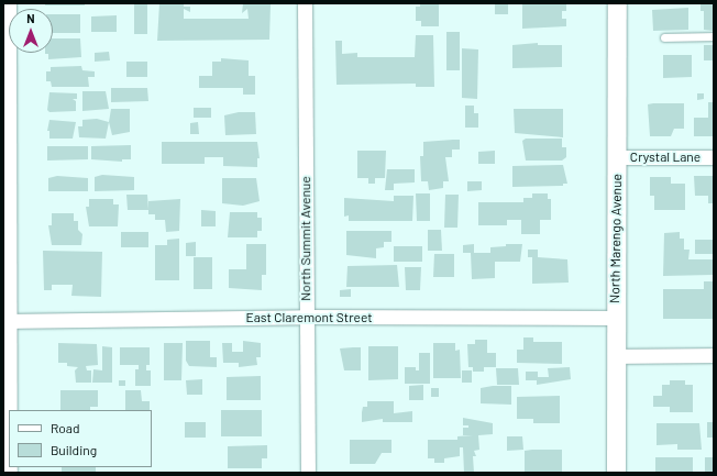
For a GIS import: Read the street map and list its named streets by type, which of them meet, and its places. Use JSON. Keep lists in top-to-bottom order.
{
  "streets": {
    "street": [
      "Crystal Lane",
      "North Summit Avenue",
      "North Marengo Avenue",
      "East Claremont Street"
    ]
  },
  "crossings": [
    ["Crystal Lane", "North Marengo Avenue"],
    ["North Summit Avenue", "East Claremont Street"],
    ["North Marengo Avenue", "East Claremont Street"]
  ],
  "legend": ["Road", "Building"],
  "north": "top"
}
